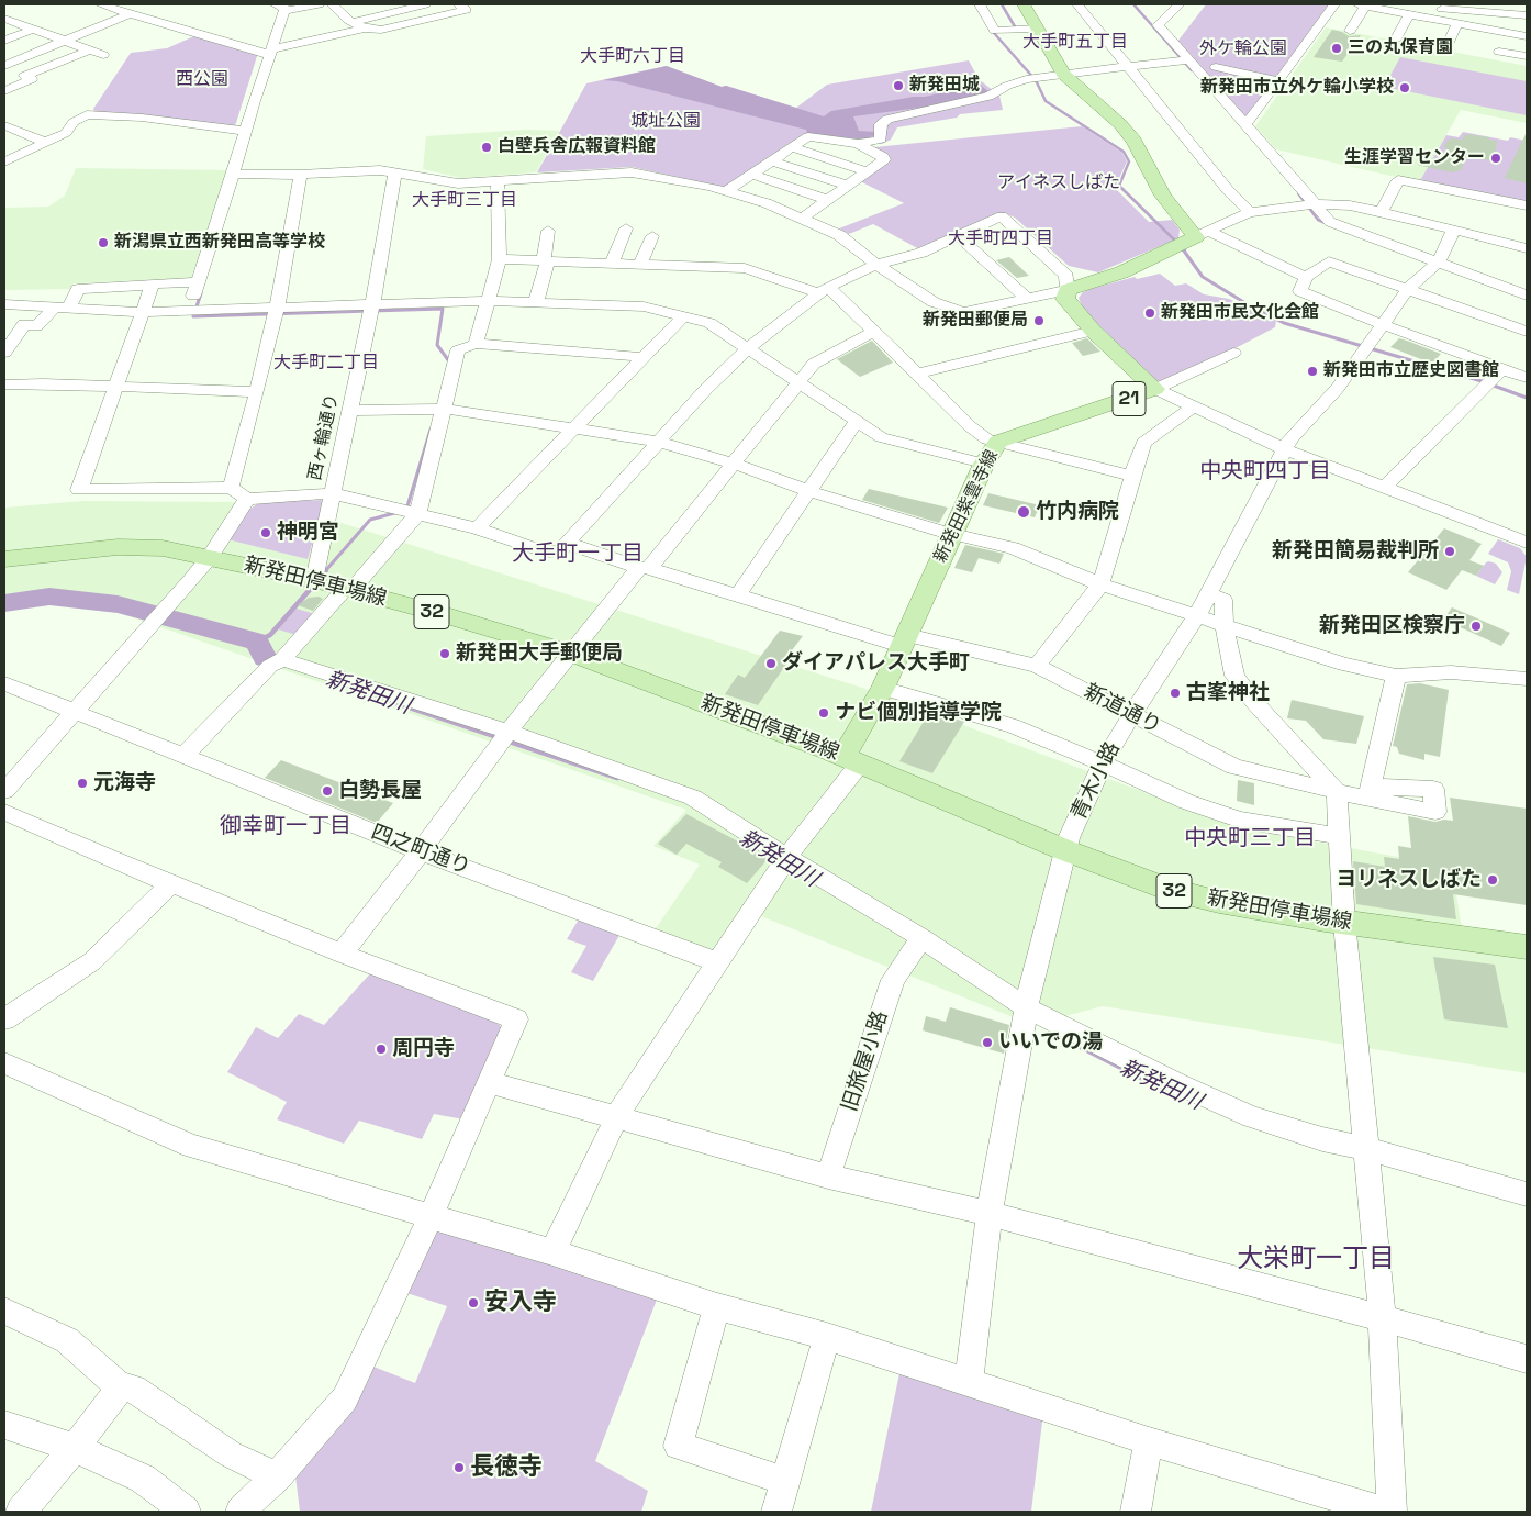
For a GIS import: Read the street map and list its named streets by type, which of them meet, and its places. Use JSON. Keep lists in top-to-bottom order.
{
  "streets": {
    "main road": [
      "21",
      "新発田紫雲寺線",
      "新発田停車場線",
      "32"
    ],
    "street": [
      "西ヶ輪通り",
      "新道通り",
      "青木小路",
      "四之町通り",
      "旧旅屋小路"
    ]
  },
  "crossings": [
    ["21", "新発田紫雲寺線"],
    ["西ヶ輪通り", "新発田停車場線"],
    ["新発田紫雲寺線", "新発田停車場線"],
    ["新発田紫雲寺線", "新道通り"],
    ["新発田停車場線", "青木小路"],
    ["新道通り", "青木小路"]
  ],
  "districts": [
    "大手町五丁目",
    "大手町六丁目",
    "大手町三丁目",
    "大手町四丁目",
    "大手町二丁目",
    "中央町四丁目",
    "大手町一丁目",
    "御幸町一丁目",
    "中央町三丁目",
    "大栄町一丁目"
  ],
  "water": ["新発田川"],
  "parks": [
    "外ケ輪公園",
    "西公園",
    "城址公園",
    "アイネスしばた"
  ],
  "places": [
    "三の丸保育園",
    "新発田城",
    "新発田市立外ケ輪小学校",
    "白壁兵舎広報資料館",
    "生涯学習センター",
    "新潟県立西新発田高等学校",
    "新発田市民文化会館",
    "新発田郵便局",
    "新発田市立歴史図書館",
    "竹内病院",
    "神明宮",
    "新発田簡易裁判所",
    "新発田区検察庁",
    "新発田大手郵便局",
    "ダイアパレス大手町",
    "古峯神社",
    "ナビ個別指導学院",
    "元海寺",
    "白勢長屋",
    "ヨリネスしばた",
    "いいでの湯",
    "周円寺",
    "安入寺",
    "長徳寺"
  ]
}
